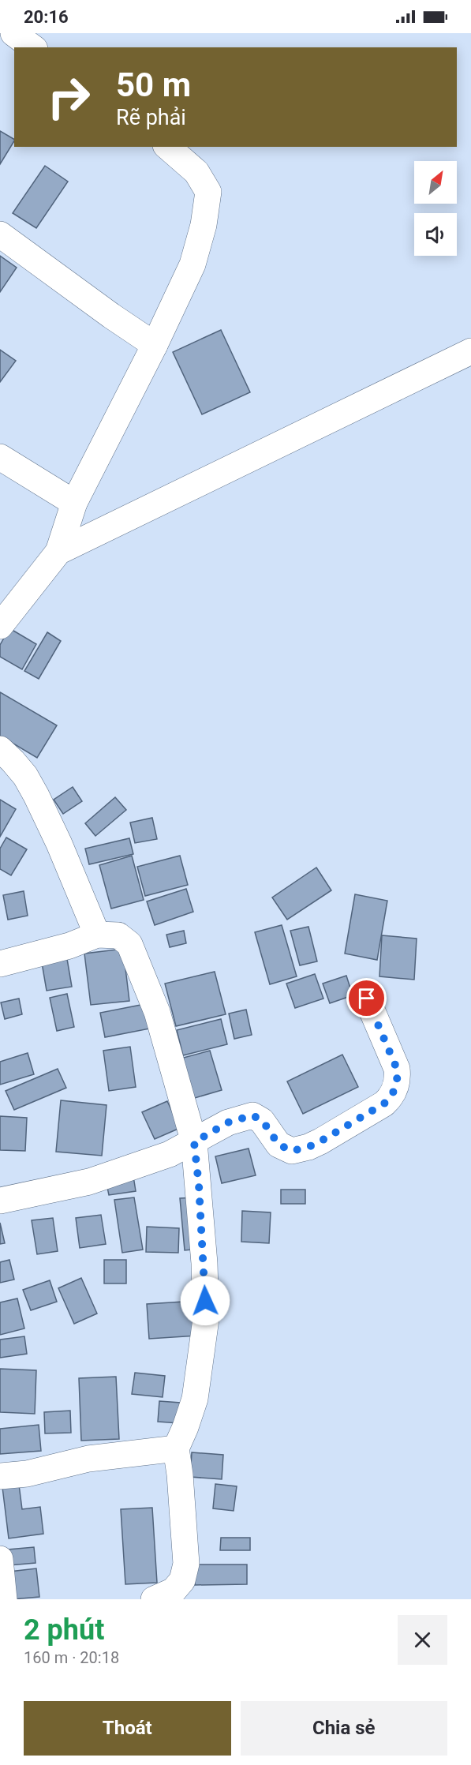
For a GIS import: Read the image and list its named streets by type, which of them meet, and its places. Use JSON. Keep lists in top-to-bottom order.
{
  "north": "top right",
  "page": {
    "status": "20:16",
    "turn": ["50 m", "Rẽ phải"],
    "heading": ["2 phút", "160 m · 20:18"],
    "buttons": ["Thoát", "Chia sẻ"]
  }
}
